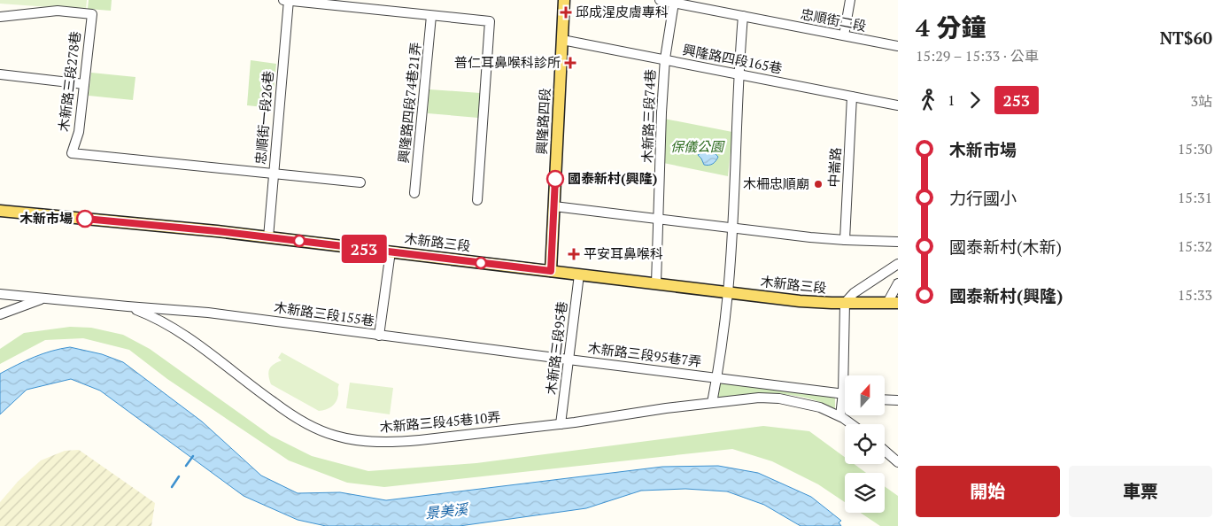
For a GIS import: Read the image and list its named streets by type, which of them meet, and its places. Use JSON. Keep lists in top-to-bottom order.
{
  "streets": {
    "main road": ["興隆路四段", "木新路三段"],
    "street": [
      "忠順街二段",
      "興隆路四段165巷",
      "木新路三段278巷",
      "興隆路四段74巷21弄",
      "木新路三段74巷",
      "忠順街一段26巷",
      "中崙路",
      "木新路三段155巷",
      "木新路三段95巷",
      "木新路三段95巷7弄",
      "木新路三段45巷10弄"
    ]
  },
  "crossings": [
    ["忠順街二段", "木新路三段74巷"],
    ["興隆路四段165巷", "木新路三段74巷"],
    ["興隆路四段165巷", "興隆路四段"],
    ["興隆路四段165巷", "中崙路"],
    ["木新路三段278巷", "忠順街一段26巷"],
    ["木新路三段74巷", "木新路三段"],
    ["忠順街一段26巷", "木新路三段"],
    ["興隆路四段", "木新路三段"],
    ["木新路三段", "木新路三段155巷"],
    ["木新路三段", "木新路三段95巷"],
    ["木新路三段155巷", "木新路三段95巷7弄"],
    ["木新路三段155巷", "木新路三段45巷10弄"],
    ["木新路三段95巷", "木新路三段95巷7弄"],
    ["木新路三段95巷", "木新路三段45巷10弄"]
  ],
  "water": ["景美溪"],
  "parks": ["保儀公園"],
  "places": {
    "health": ["邱成湦皮膚專科", "普仁耳鼻喉科診所", "平安耳鼻喉科"],
    "other": ["國泰新村(興隆)", "木柵忠順廟", "木新市場"]
  },
  "lines": ["bus line 253"],
  "north": "top",
  "page": {
    "on_map": "253",
    "heading": ["4 分鐘", "15:29 – 15:33 · 公車", "NT$60"],
    "legs": ["1", "253", "3站"],
    "list": [
      {
        "name": "木新市場",
        "value": "15:30"
      },
      {
        "name": "力行國小",
        "value": "15:31"
      },
      {
        "name": "國泰新村(木新)",
        "value": "15:32"
      },
      {
        "name": "國泰新村(興隆)",
        "value": "15:33"
      }
    ],
    "buttons": ["開始", "車票"]
  }
}
